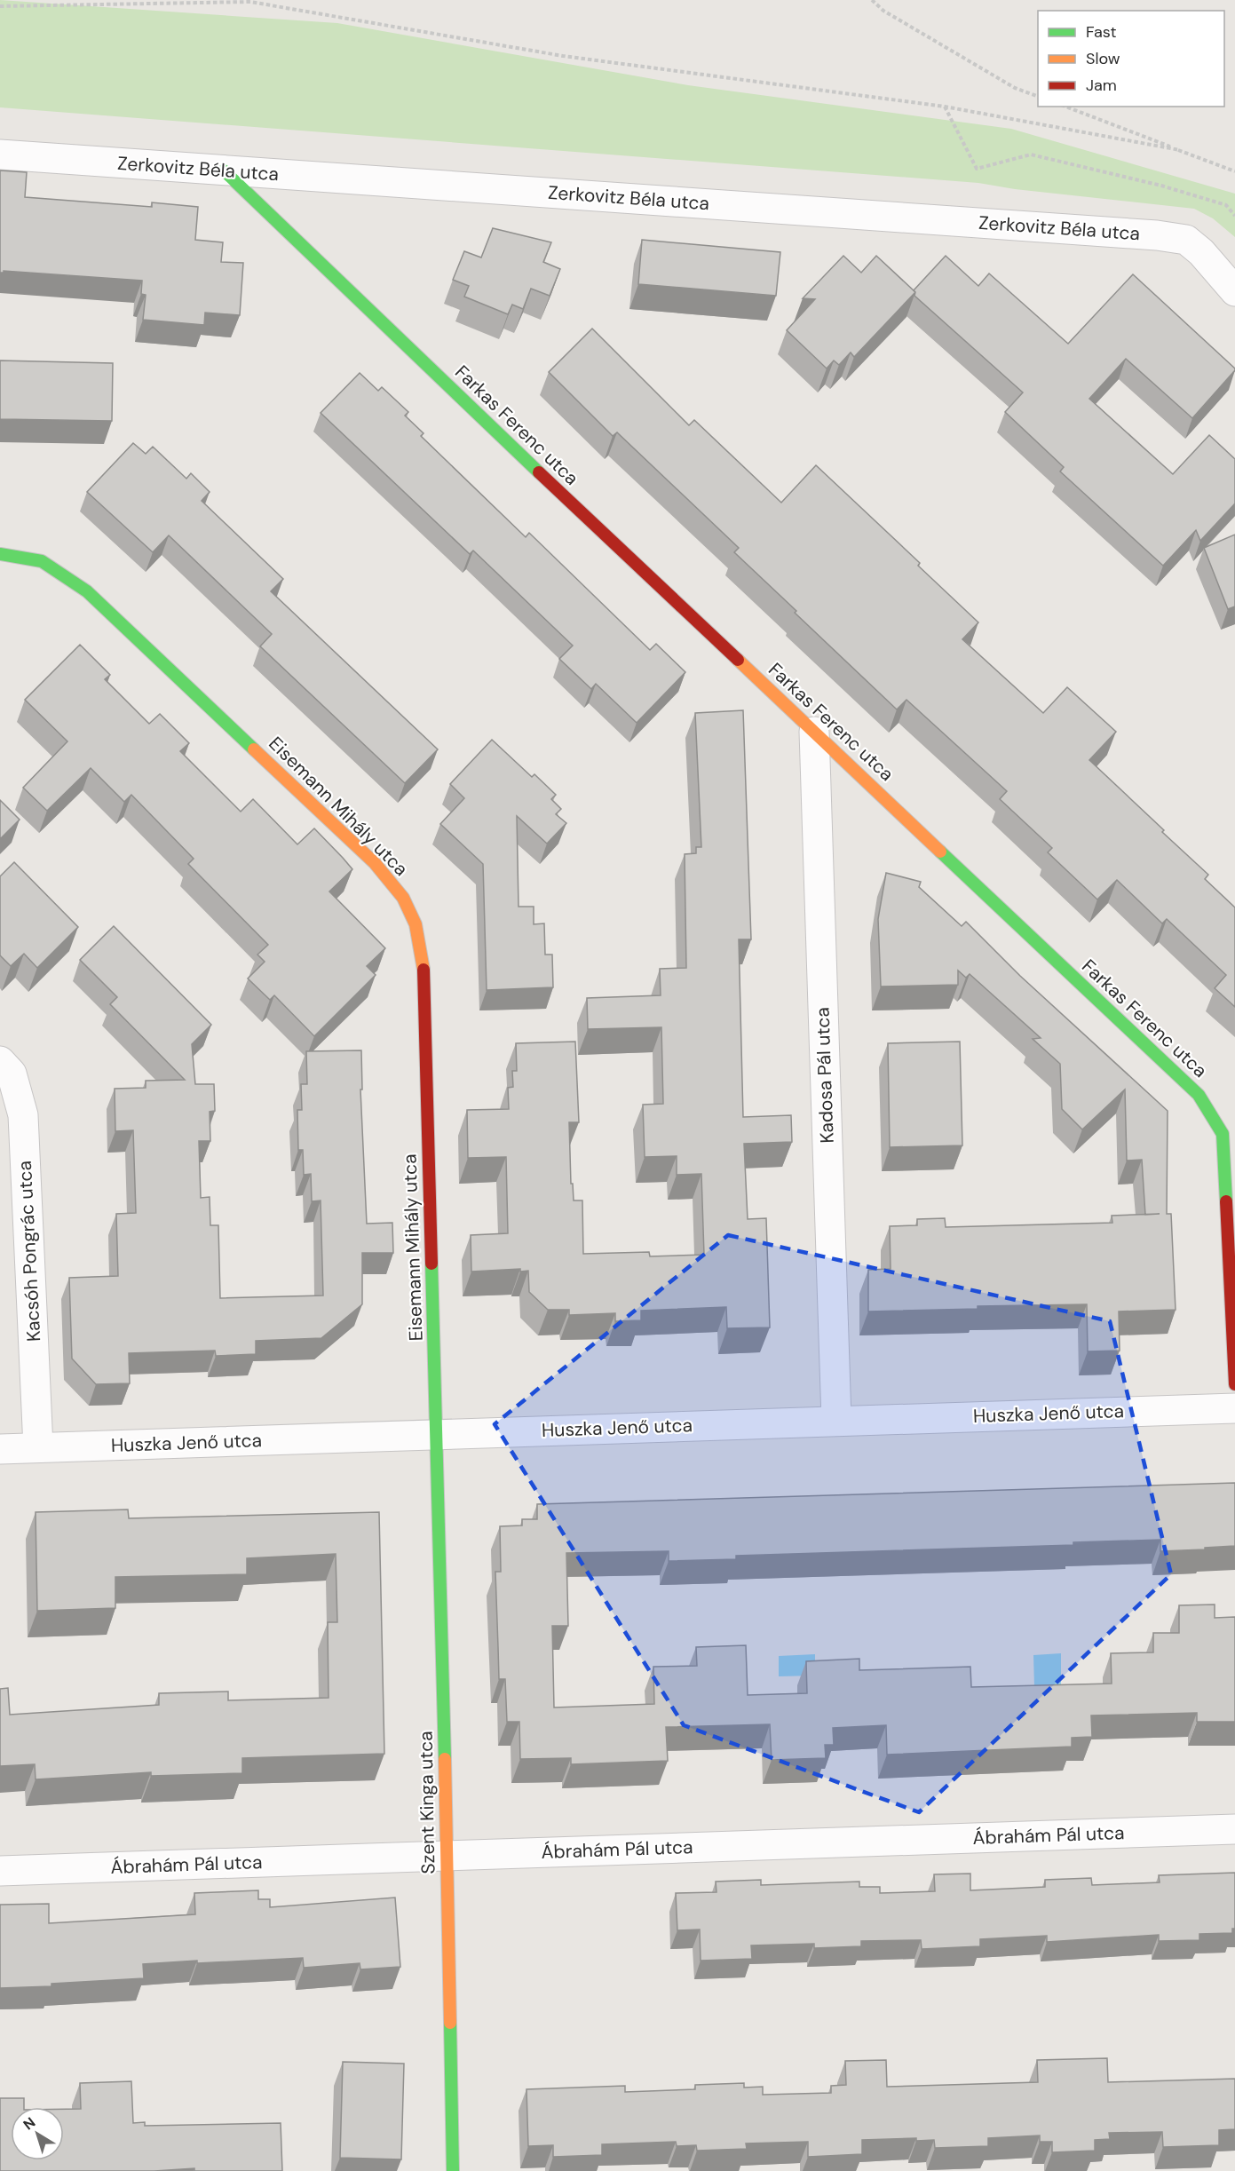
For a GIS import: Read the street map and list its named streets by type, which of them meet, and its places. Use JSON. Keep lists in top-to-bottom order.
{
  "streets": {
    "street": [
      "Zerkovitz Béla utca",
      "Farkas Ferenc utca",
      "Eisemann Mihály utca",
      "Kadosa Pál utca",
      "Kacsóh Pongrác utca",
      "Huszka Jenő utca",
      "Szent Kinga utca",
      "Ábrahám Pál utca"
    ]
  },
  "crossings": [
    ["Zerkovitz Béla utca", "Farkas Ferenc utca"],
    ["Farkas Ferenc utca", "Kadosa Pál utca"],
    ["Eisemann Mihály utca", "Huszka Jenő utca"],
    ["Eisemann Mihály utca", "Szent Kinga utca"],
    ["Kadosa Pál utca", "Huszka Jenő utca"],
    ["Kacsóh Pongrác utca", "Huszka Jenő utca"],
    ["Huszka Jenő utca", "Szent Kinga utca"],
    ["Szent Kinga utca", "Ábrahám Pál utca"]
  ],
  "legend": ["Fast", "Slow", "Jam"],
  "north": "top left"
}
